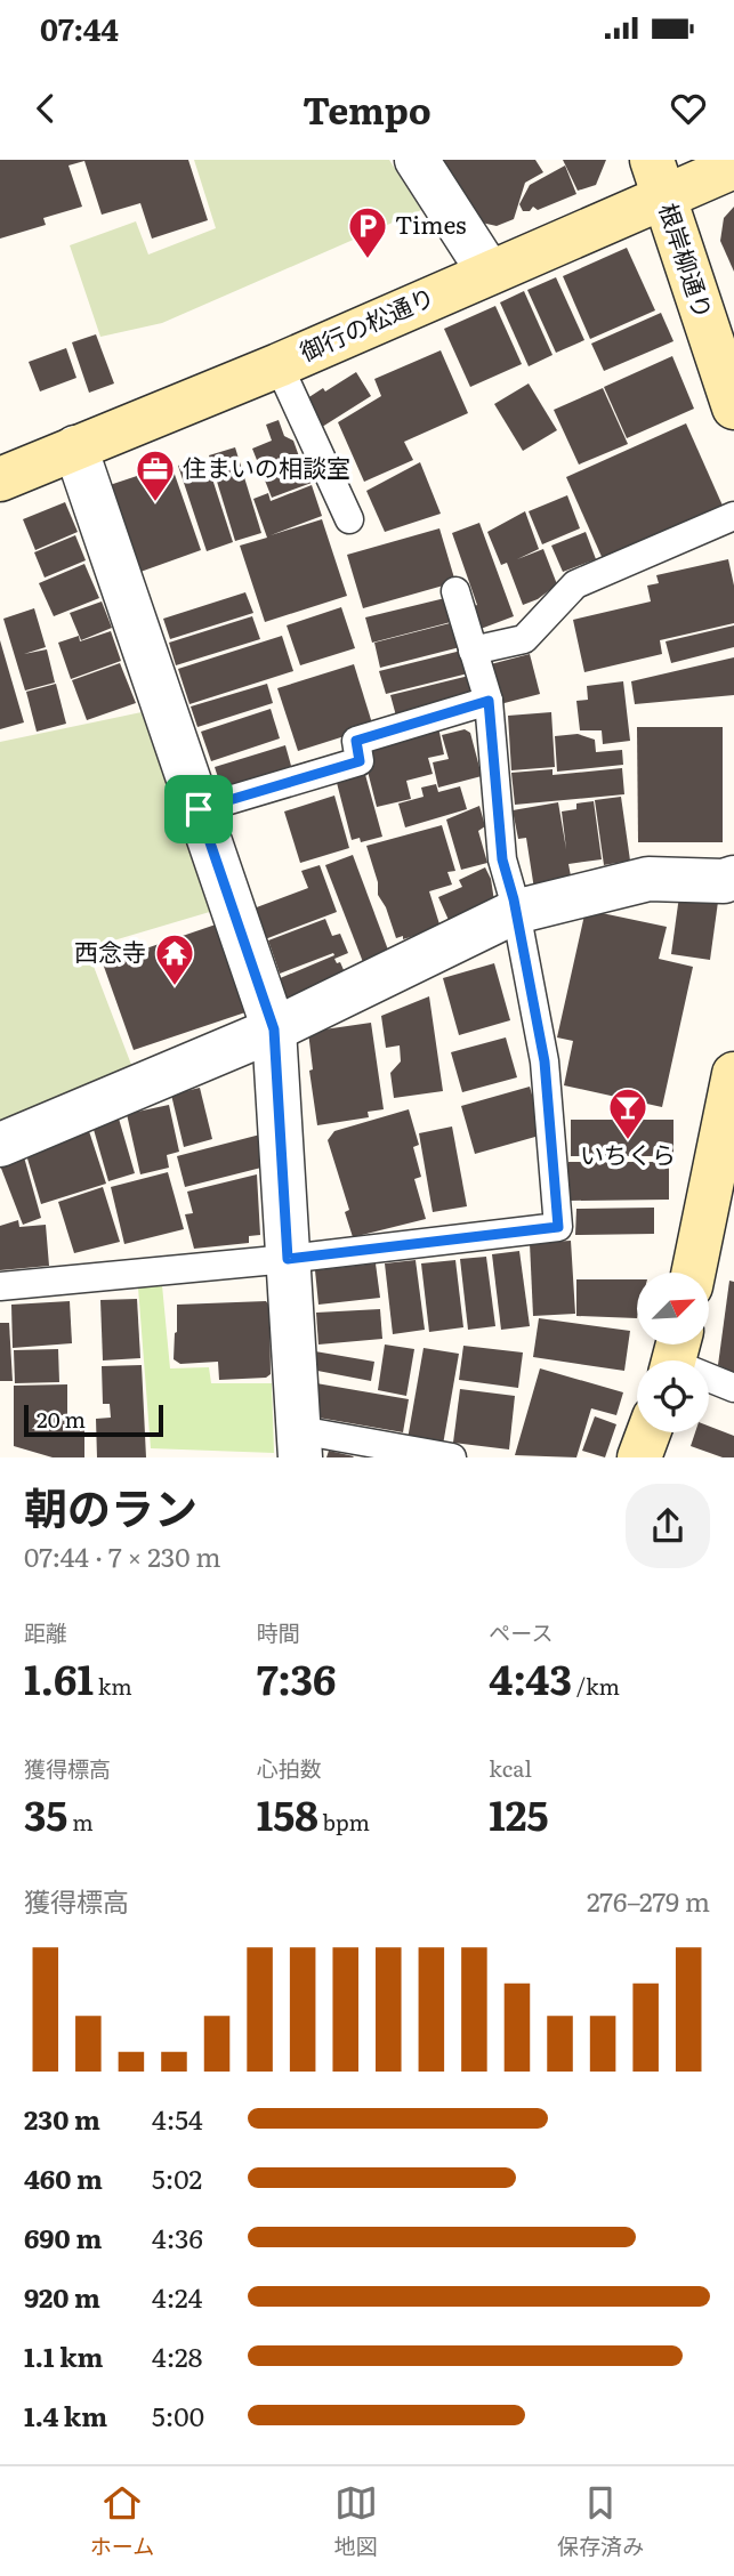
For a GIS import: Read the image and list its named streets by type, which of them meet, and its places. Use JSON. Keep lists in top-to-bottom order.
{
  "streets": {
    "street": ["根岸柳通り", "御行の松通り"]
  },
  "crossings": [
    ["根岸柳通り", "御行の松通り"]
  ],
  "places": {
    "parking": ["Times"],
    "office": ["住まいの相談室"],
    "temple": ["西念寺"],
    "bar": ["いちくら"]
  },
  "scale_bar": "20 m",
  "north": "top right",
  "page": {
    "status": "07:44",
    "header": "Tempo",
    "scale": "20 m",
    "heading": ["朝のラン", "07:44 · 7 × 230 m"],
    "stats": [
      ["距離", "1.61 km"],
      ["時間", "7:36"],
      ["ペース", "4:43 /km"],
      ["獲得標高", "35 m"],
      ["心拍数", "158 bpm"],
      ["kcal", "125"]
    ],
    "chart": ["獲得標高", "276–279 m"],
    "list": [
      {
        "name": "230 m",
        "note": "4:54"
      },
      {
        "name": "460 m",
        "note": "5:02"
      },
      {
        "name": "690 m",
        "note": "4:36"
      },
      {
        "name": "920 m",
        "note": "4:24"
      },
      {
        "name": "1.1 km",
        "note": "4:28"
      },
      {
        "name": "1.4 km",
        "note": "5:00"
      }
    ],
    "tabs": ["ホーム", "地図", "保存済み"]
  }
}
